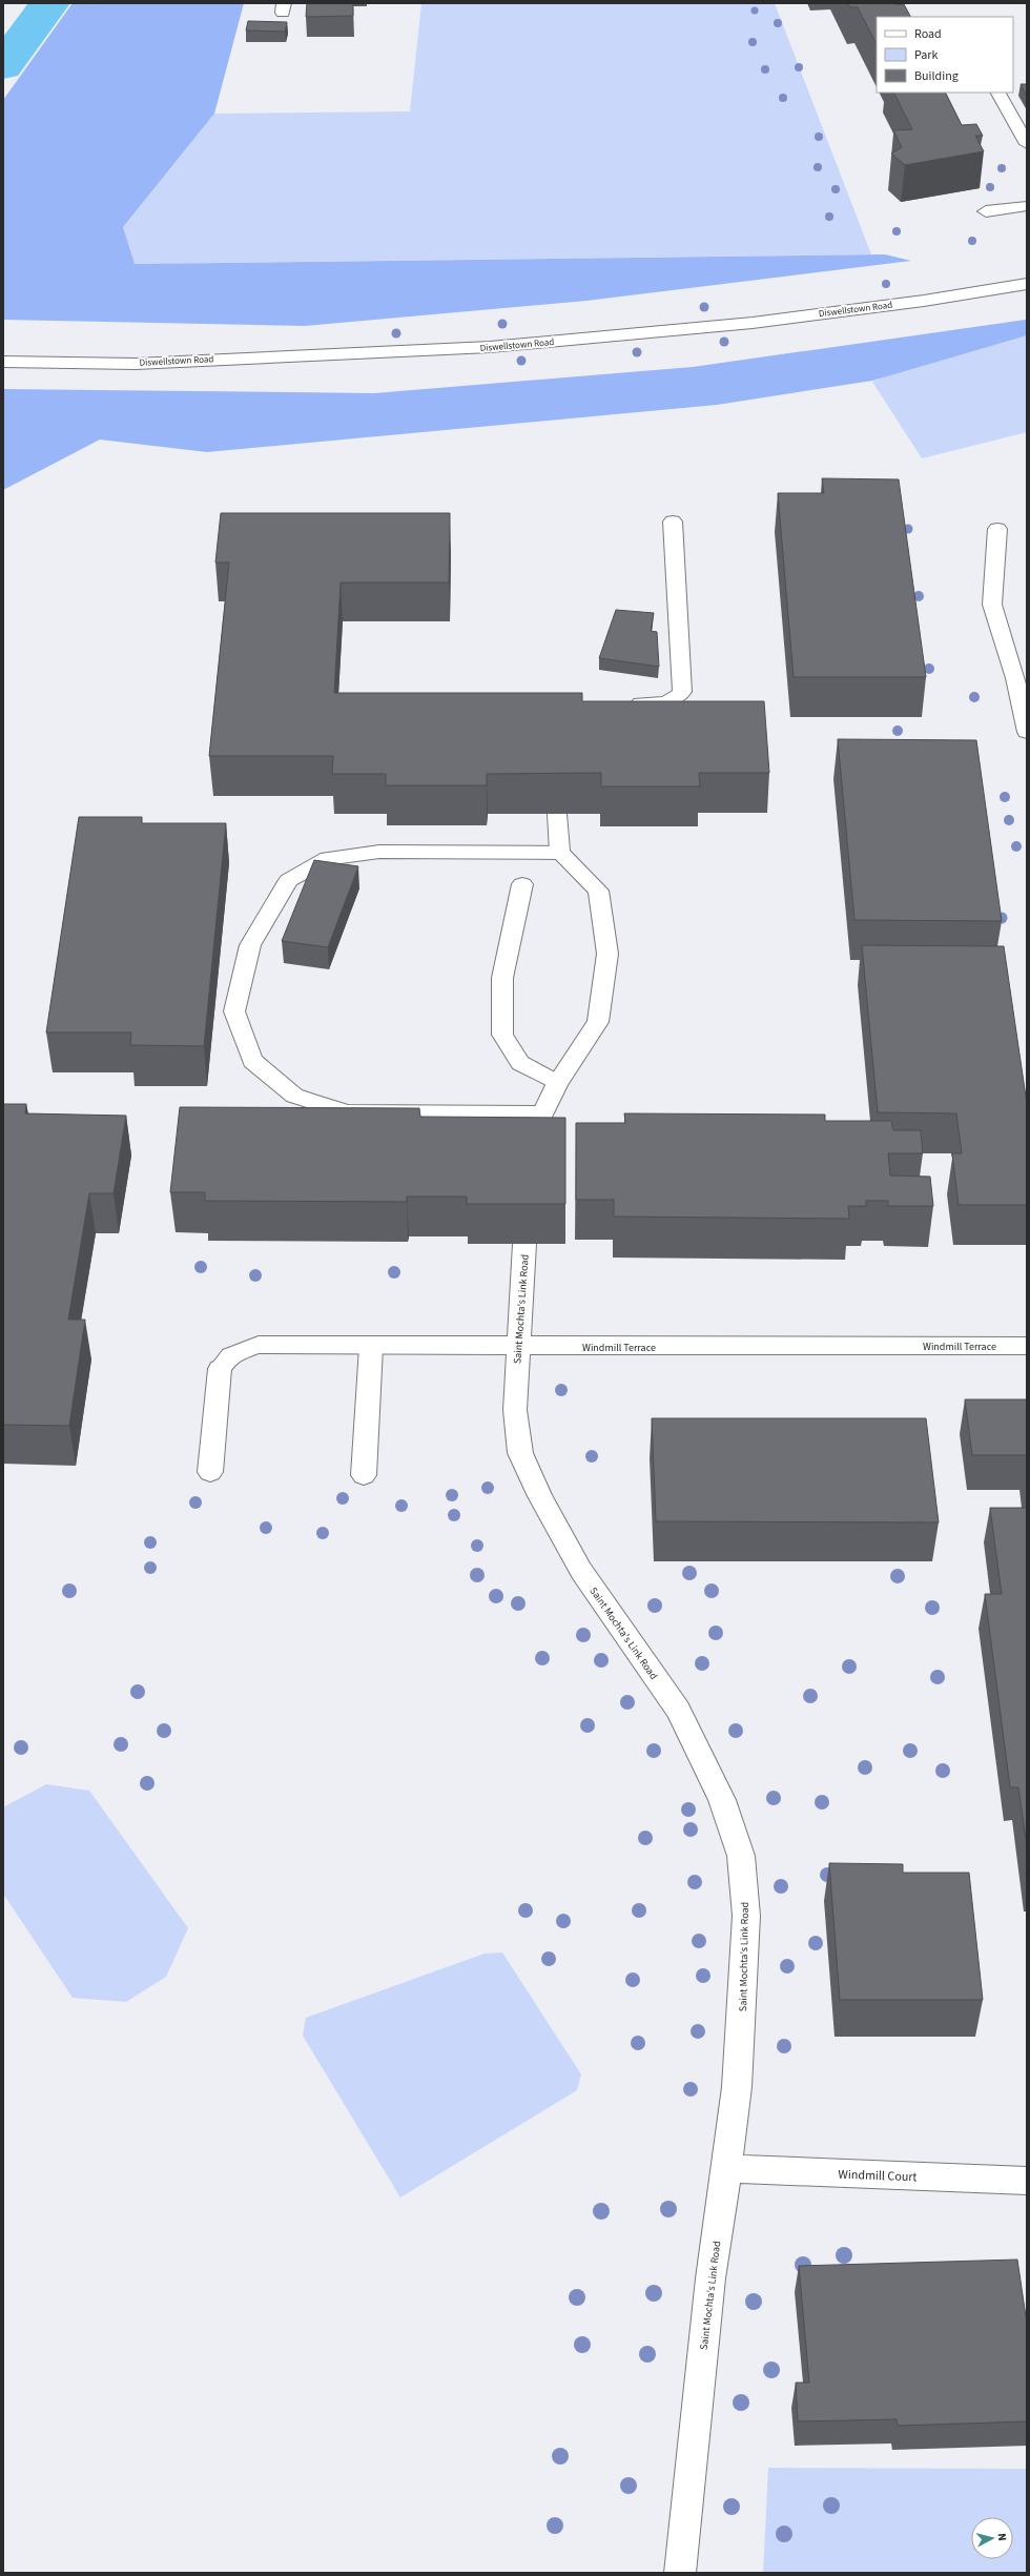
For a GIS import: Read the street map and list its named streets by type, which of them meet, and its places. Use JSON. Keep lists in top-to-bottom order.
{
  "streets": {
    "street": [
      "Diswellstown Road",
      "Saint Mochta's Link Road",
      "Windmill Terrace",
      "Windmill Court"
    ]
  },
  "crossings": [
    ["Saint Mochta's Link Road", "Windmill Terrace"],
    ["Saint Mochta's Link Road", "Windmill Court"]
  ],
  "legend": ["Road", "Park", "Building"],
  "north": "right"
}
